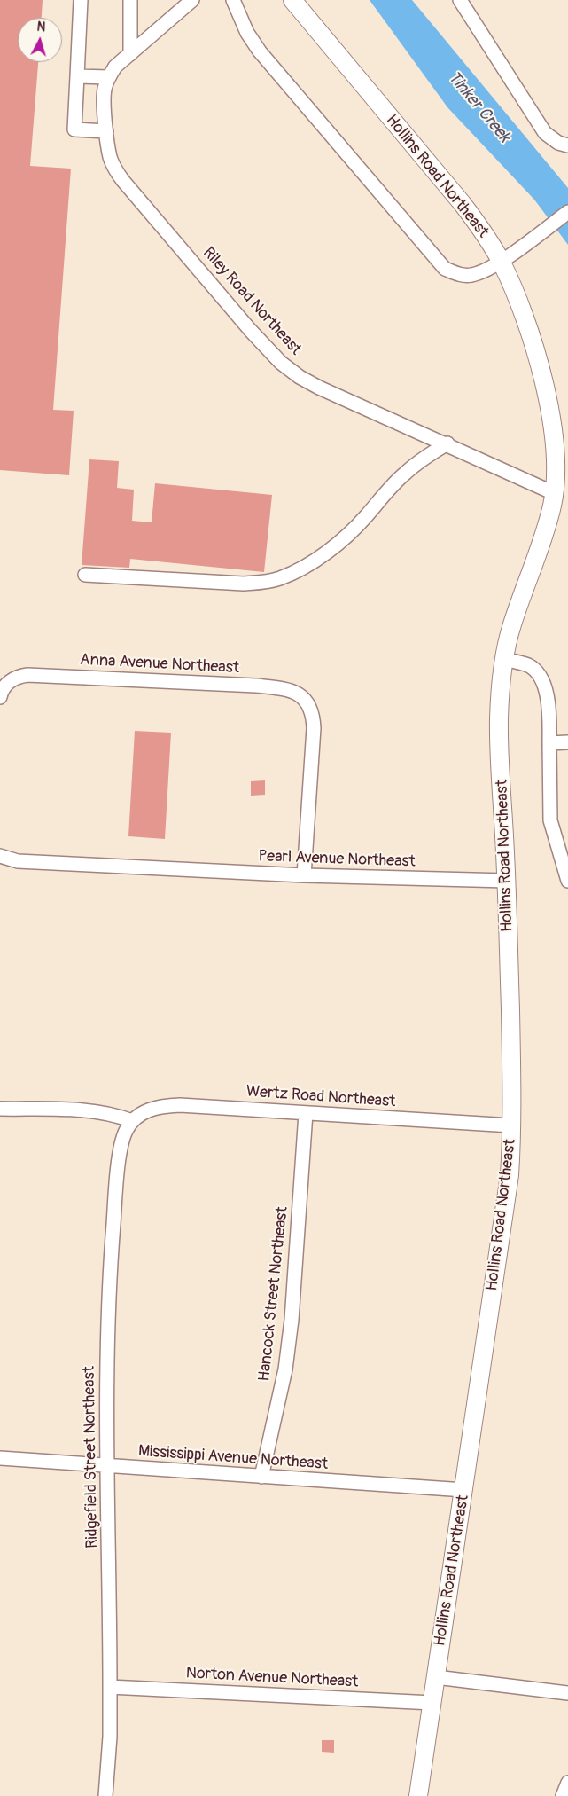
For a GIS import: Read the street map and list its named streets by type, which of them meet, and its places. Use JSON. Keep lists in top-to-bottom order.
{
  "streets": {
    "main road": ["Hollins Road Northeast"],
    "street": [
      "Riley Road Northeast",
      "Anna Avenue Northeast",
      "Pearl Avenue Northeast",
      "Wertz Road Northeast",
      "Hancock Street Northeast",
      "Ridgefield Street Northeast",
      "Mississippi Avenue Northeast",
      "Norton Avenue Northeast"
    ]
  },
  "crossings": [
    ["Hollins Road Northeast", "Riley Road Northeast"],
    ["Hollins Road Northeast", "Pearl Avenue Northeast"],
    ["Hollins Road Northeast", "Wertz Road Northeast"],
    ["Hollins Road Northeast", "Mississippi Avenue Northeast"],
    ["Hollins Road Northeast", "Norton Avenue Northeast"],
    ["Anna Avenue Northeast", "Pearl Avenue Northeast"],
    ["Wertz Road Northeast", "Hancock Street Northeast"],
    ["Wertz Road Northeast", "Ridgefield Street Northeast"],
    ["Hancock Street Northeast", "Mississippi Avenue Northeast"],
    ["Ridgefield Street Northeast", "Mississippi Avenue Northeast"],
    ["Ridgefield Street Northeast", "Norton Avenue Northeast"]
  ],
  "water": ["Tinker Creek"],
  "north": "top"
}
